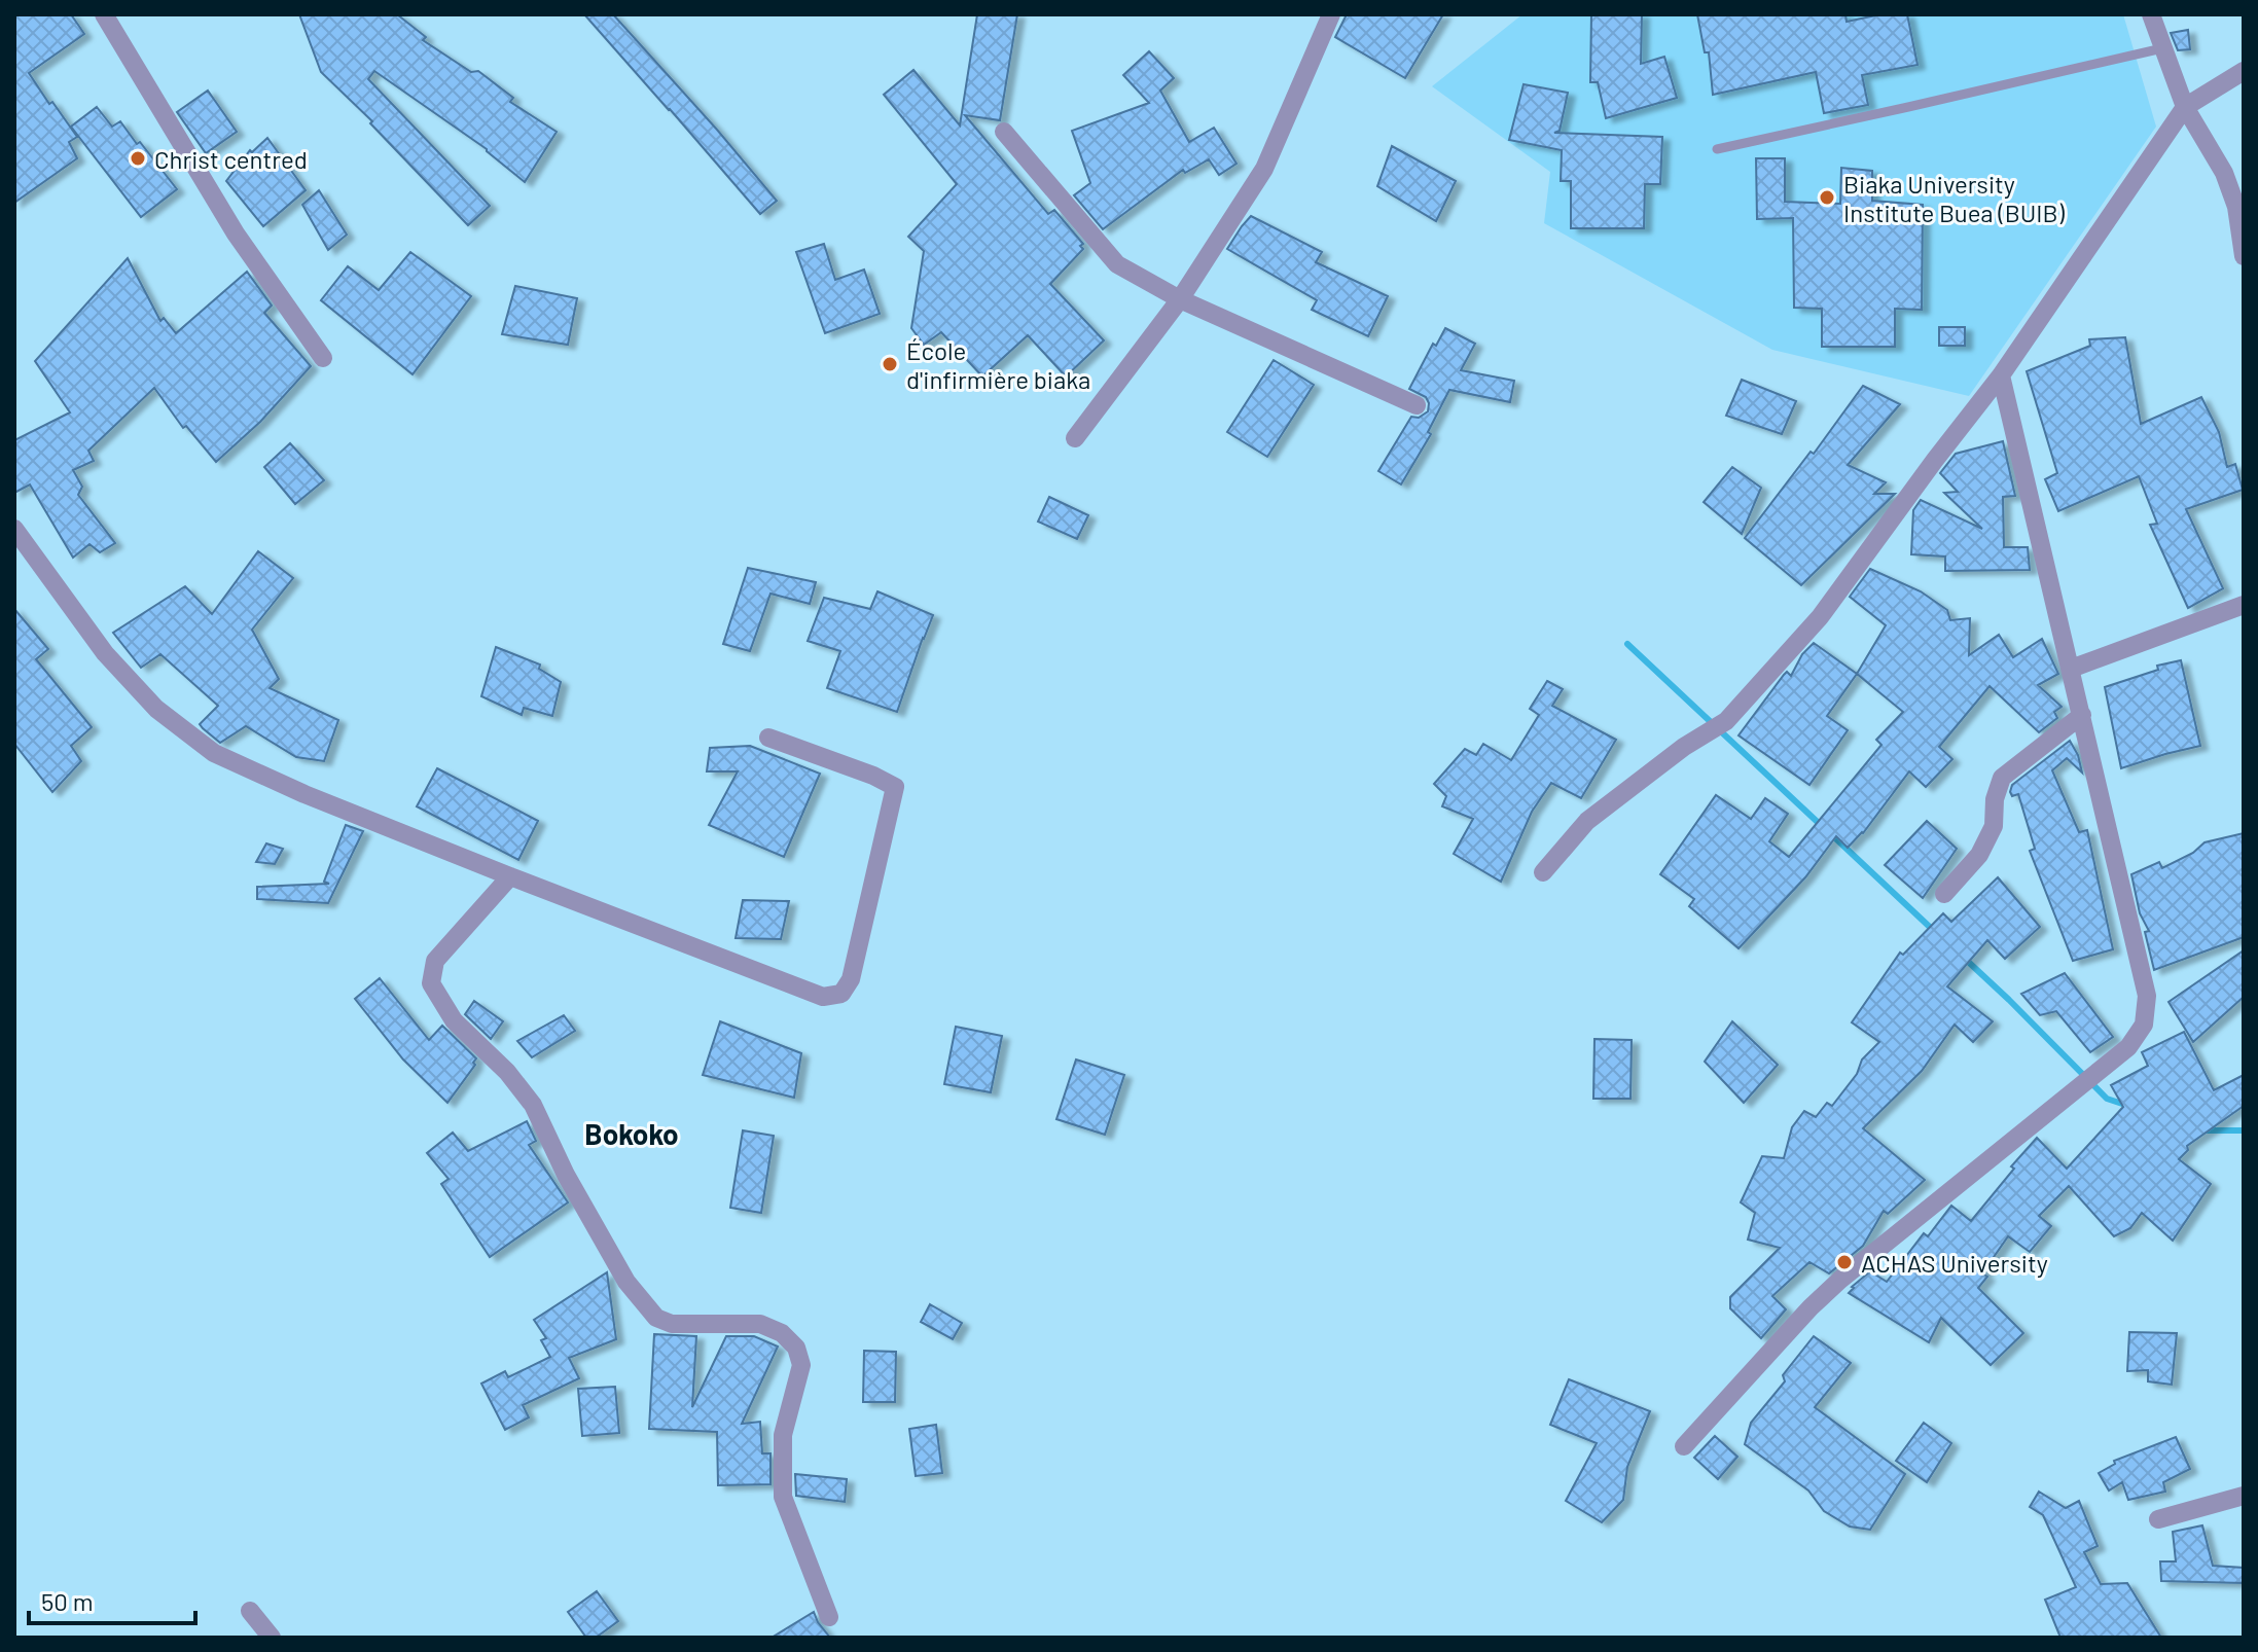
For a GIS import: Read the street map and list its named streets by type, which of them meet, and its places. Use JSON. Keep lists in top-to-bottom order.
{
  "districts": ["Bokoko"],
  "places": [
    "Christ centred",
    "Biaka University Institute Buea (BUIB)",
    "École d'infirmière biaka",
    "ACHAS University"
  ],
  "scale_bar": "50 m"
}
